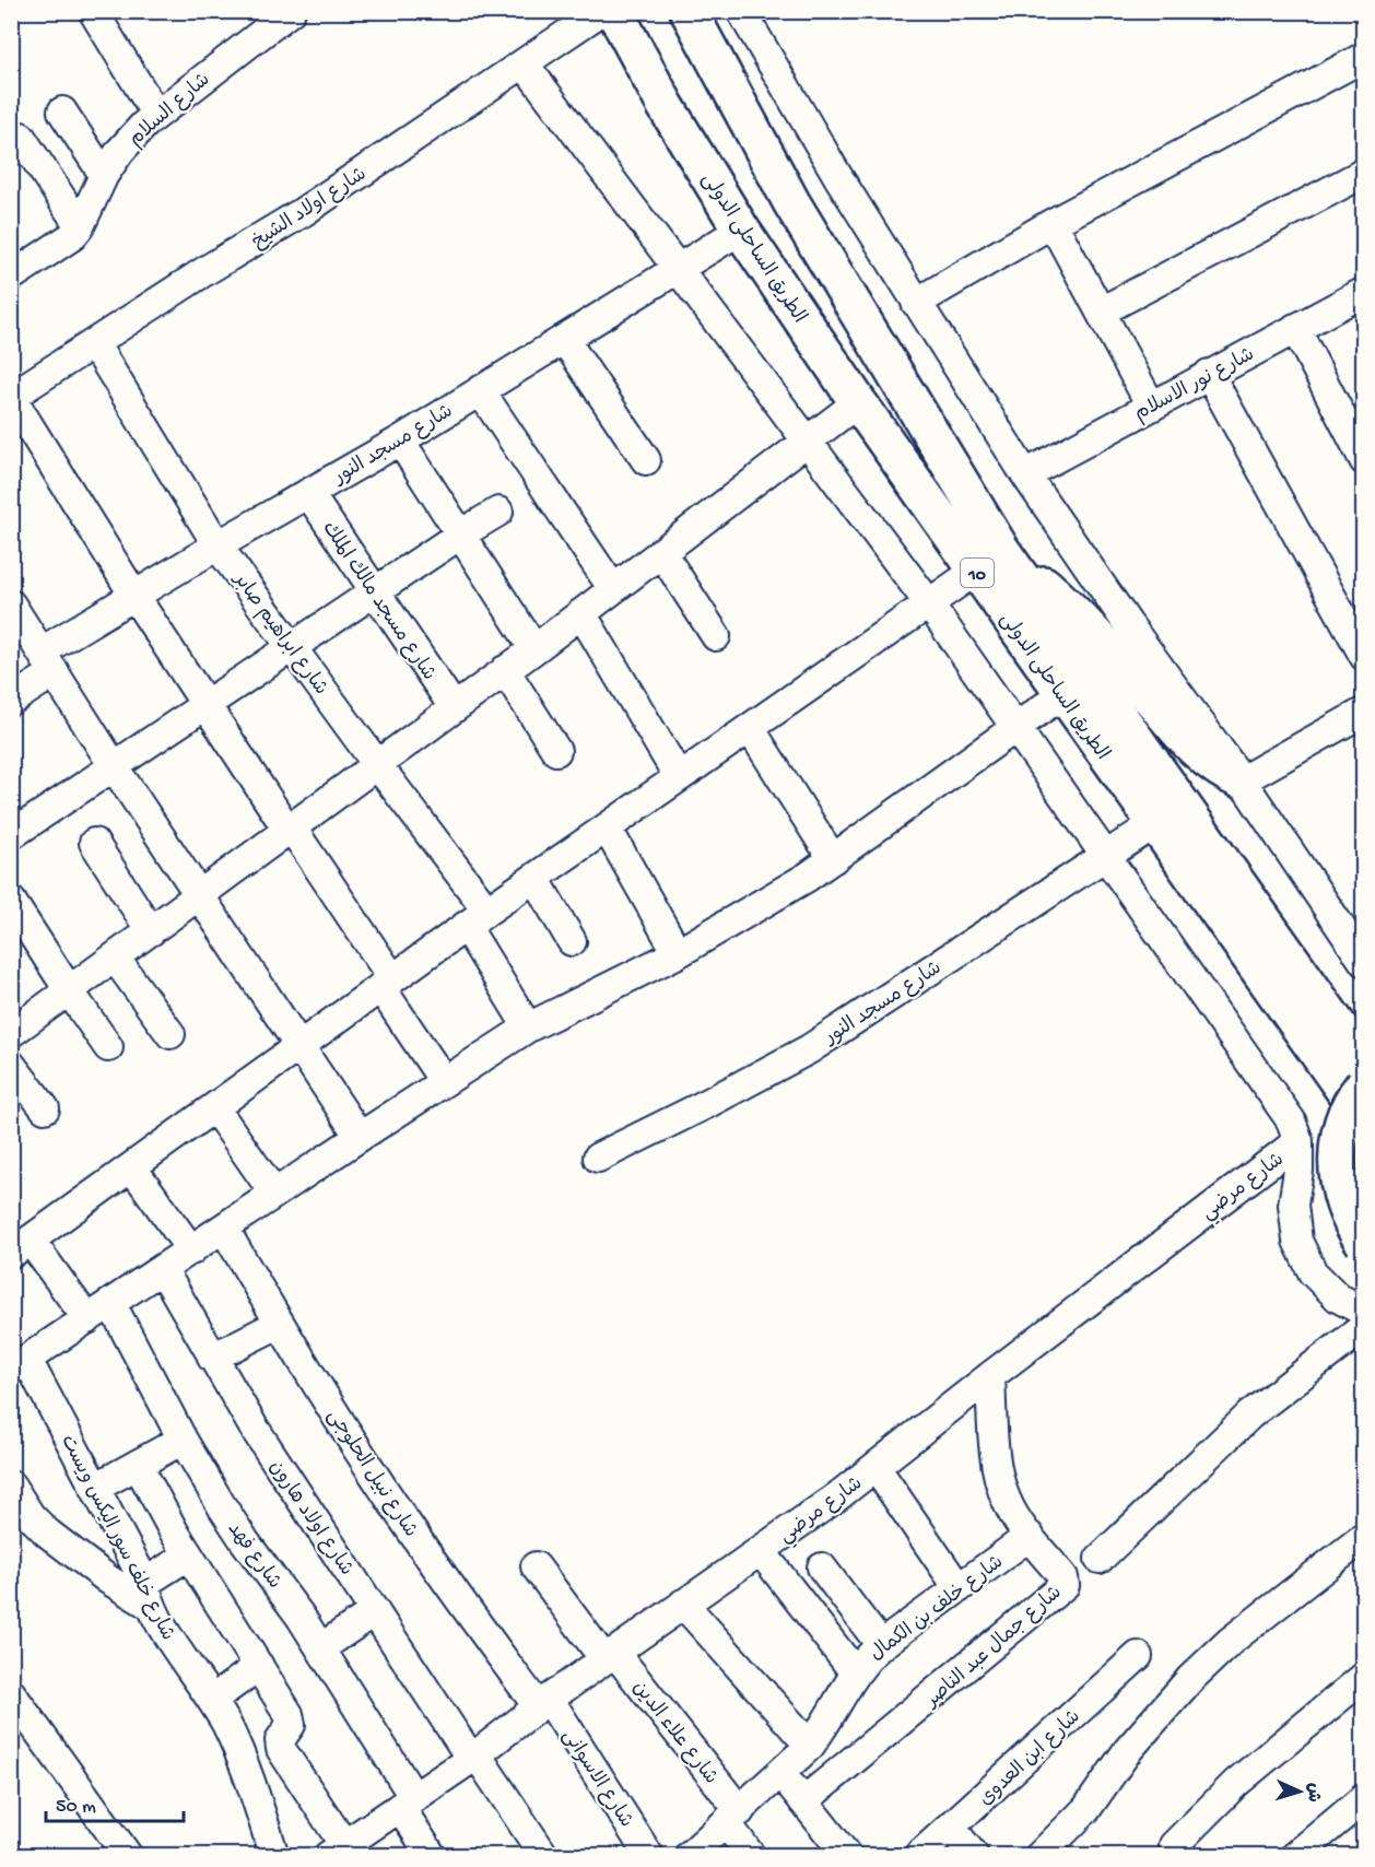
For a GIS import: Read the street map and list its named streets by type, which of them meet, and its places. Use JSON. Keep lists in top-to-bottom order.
{
  "streets": {
    "highway": ["الطريق الساحلى الدولى", "10"],
    "street": [
      "شارع السلام",
      "شارع اولاد الشيخ",
      "شارع نور الاسلام",
      "شارع مسجد النور",
      "شارع مسجد مالك الملك",
      "شارع ابراهيم صابر",
      "شارع مرضي",
      "شارع نبيل الحلوجى",
      "شارع اولاد هارون",
      "شارع خلف سور اليكس ويست",
      "شارع فهد",
      "شارع خلف بن الكمال",
      "شارع جمال عبد الناصر",
      "شارع علاء الدين",
      "شارع ابن العدوى",
      "شارع الاسوانى"
    ]
  },
  "crossings": [
    ["شارع اولاد الشيخ", "شارع ابراهيم صابر"],
    ["الطريق الساحلى الدولى", "شارع مسجد النور"],
    ["شارع مسجد النور", "شارع مسجد مالك الملك"],
    ["شارع مسجد النور", "شارع ابراهيم صابر"],
    ["شارع مرضي", "شارع نبيل الحلوجى"],
    ["شارع مرضي", "شارع اولاد هارون"],
    ["شارع مرضي", "شارع فهد"],
    ["شارع مرضي", "شارع جمال عبد الناصر"],
    ["شارع مرضي", "شارع علاء الدين"],
    ["شارع مرضي", "شارع الاسوانى"],
    ["شارع نبيل الحلوجى", "شارع الاسوانى"],
    ["شارع خلف بن الكمال", "شارع جمال عبد الناصر"],
    ["شارع خلف بن الكمال", "شارع علاء الدين"]
  ],
  "scale_bar": "50 m",
  "north": "right"
}
